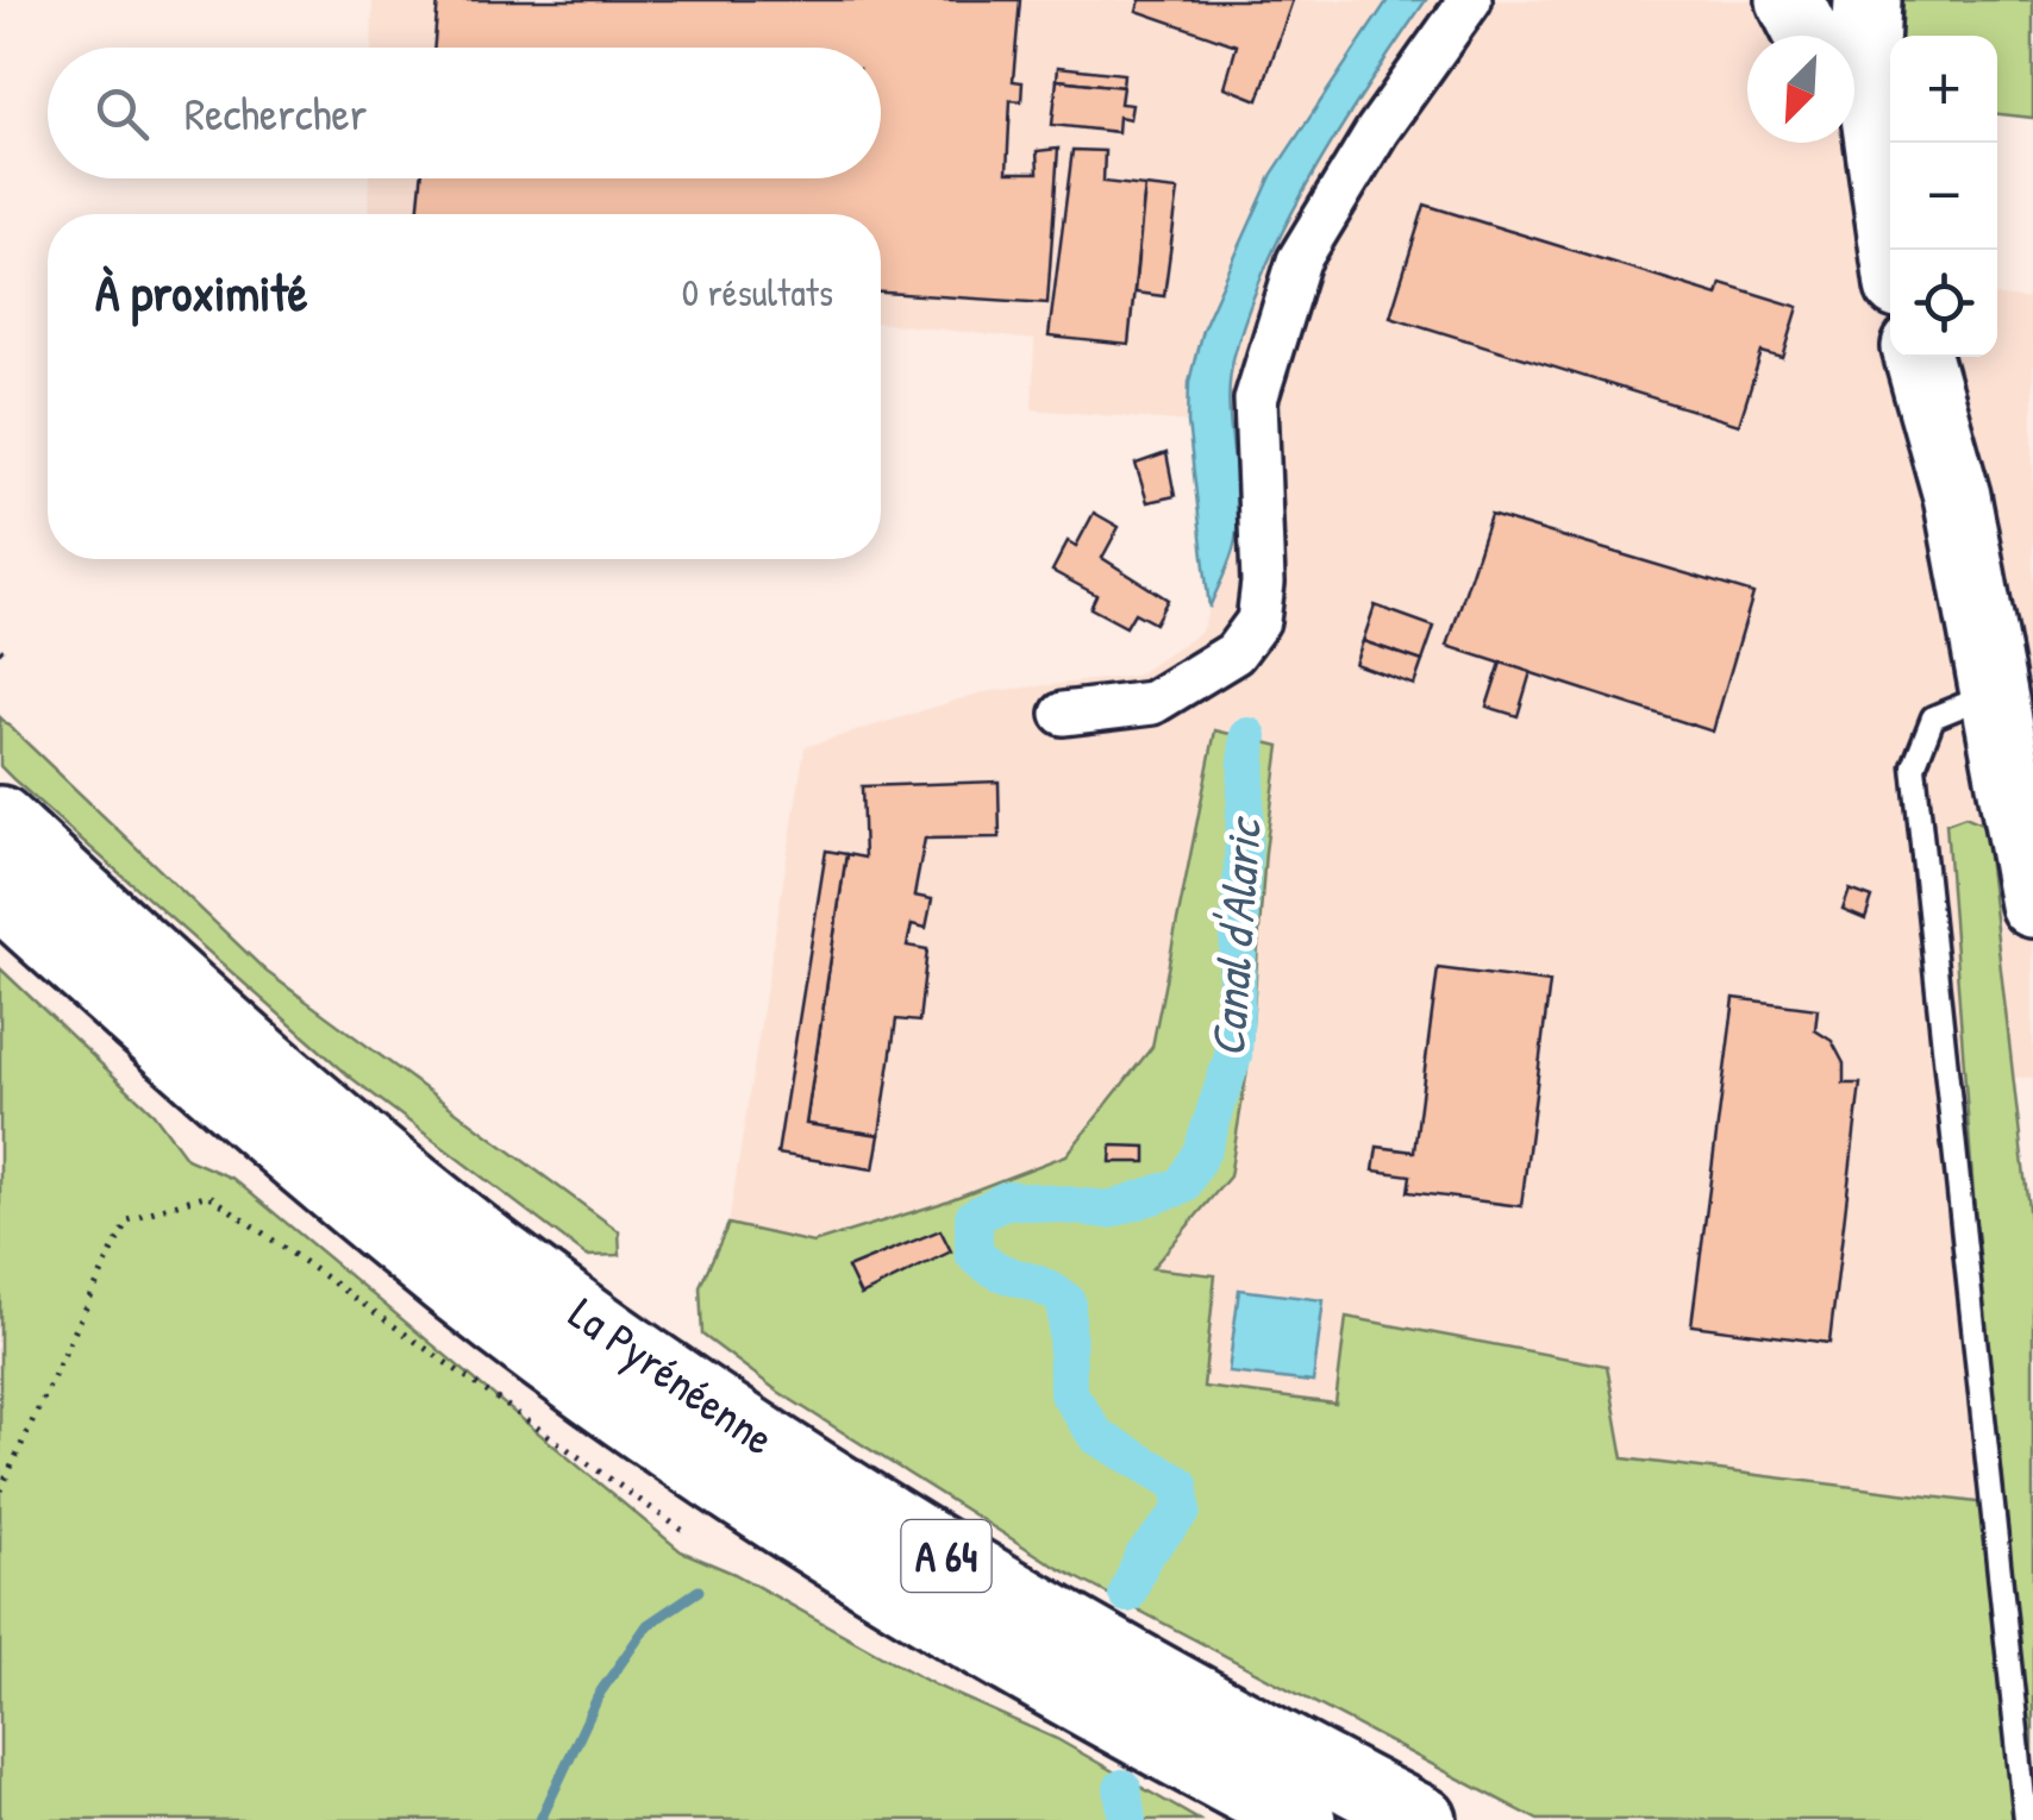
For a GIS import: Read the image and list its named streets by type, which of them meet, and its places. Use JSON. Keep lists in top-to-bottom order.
{
  "streets": {
    "main road": ["La Pyrénéenne", "A 64"]
  },
  "water": ["Canal d'Alaric"],
  "north": "bottom left",
  "page": {
    "map_buttons": ["+", "−"],
    "search": "Rechercher",
    "heading": ["À proximité", "0 résultats"]
  }
}
